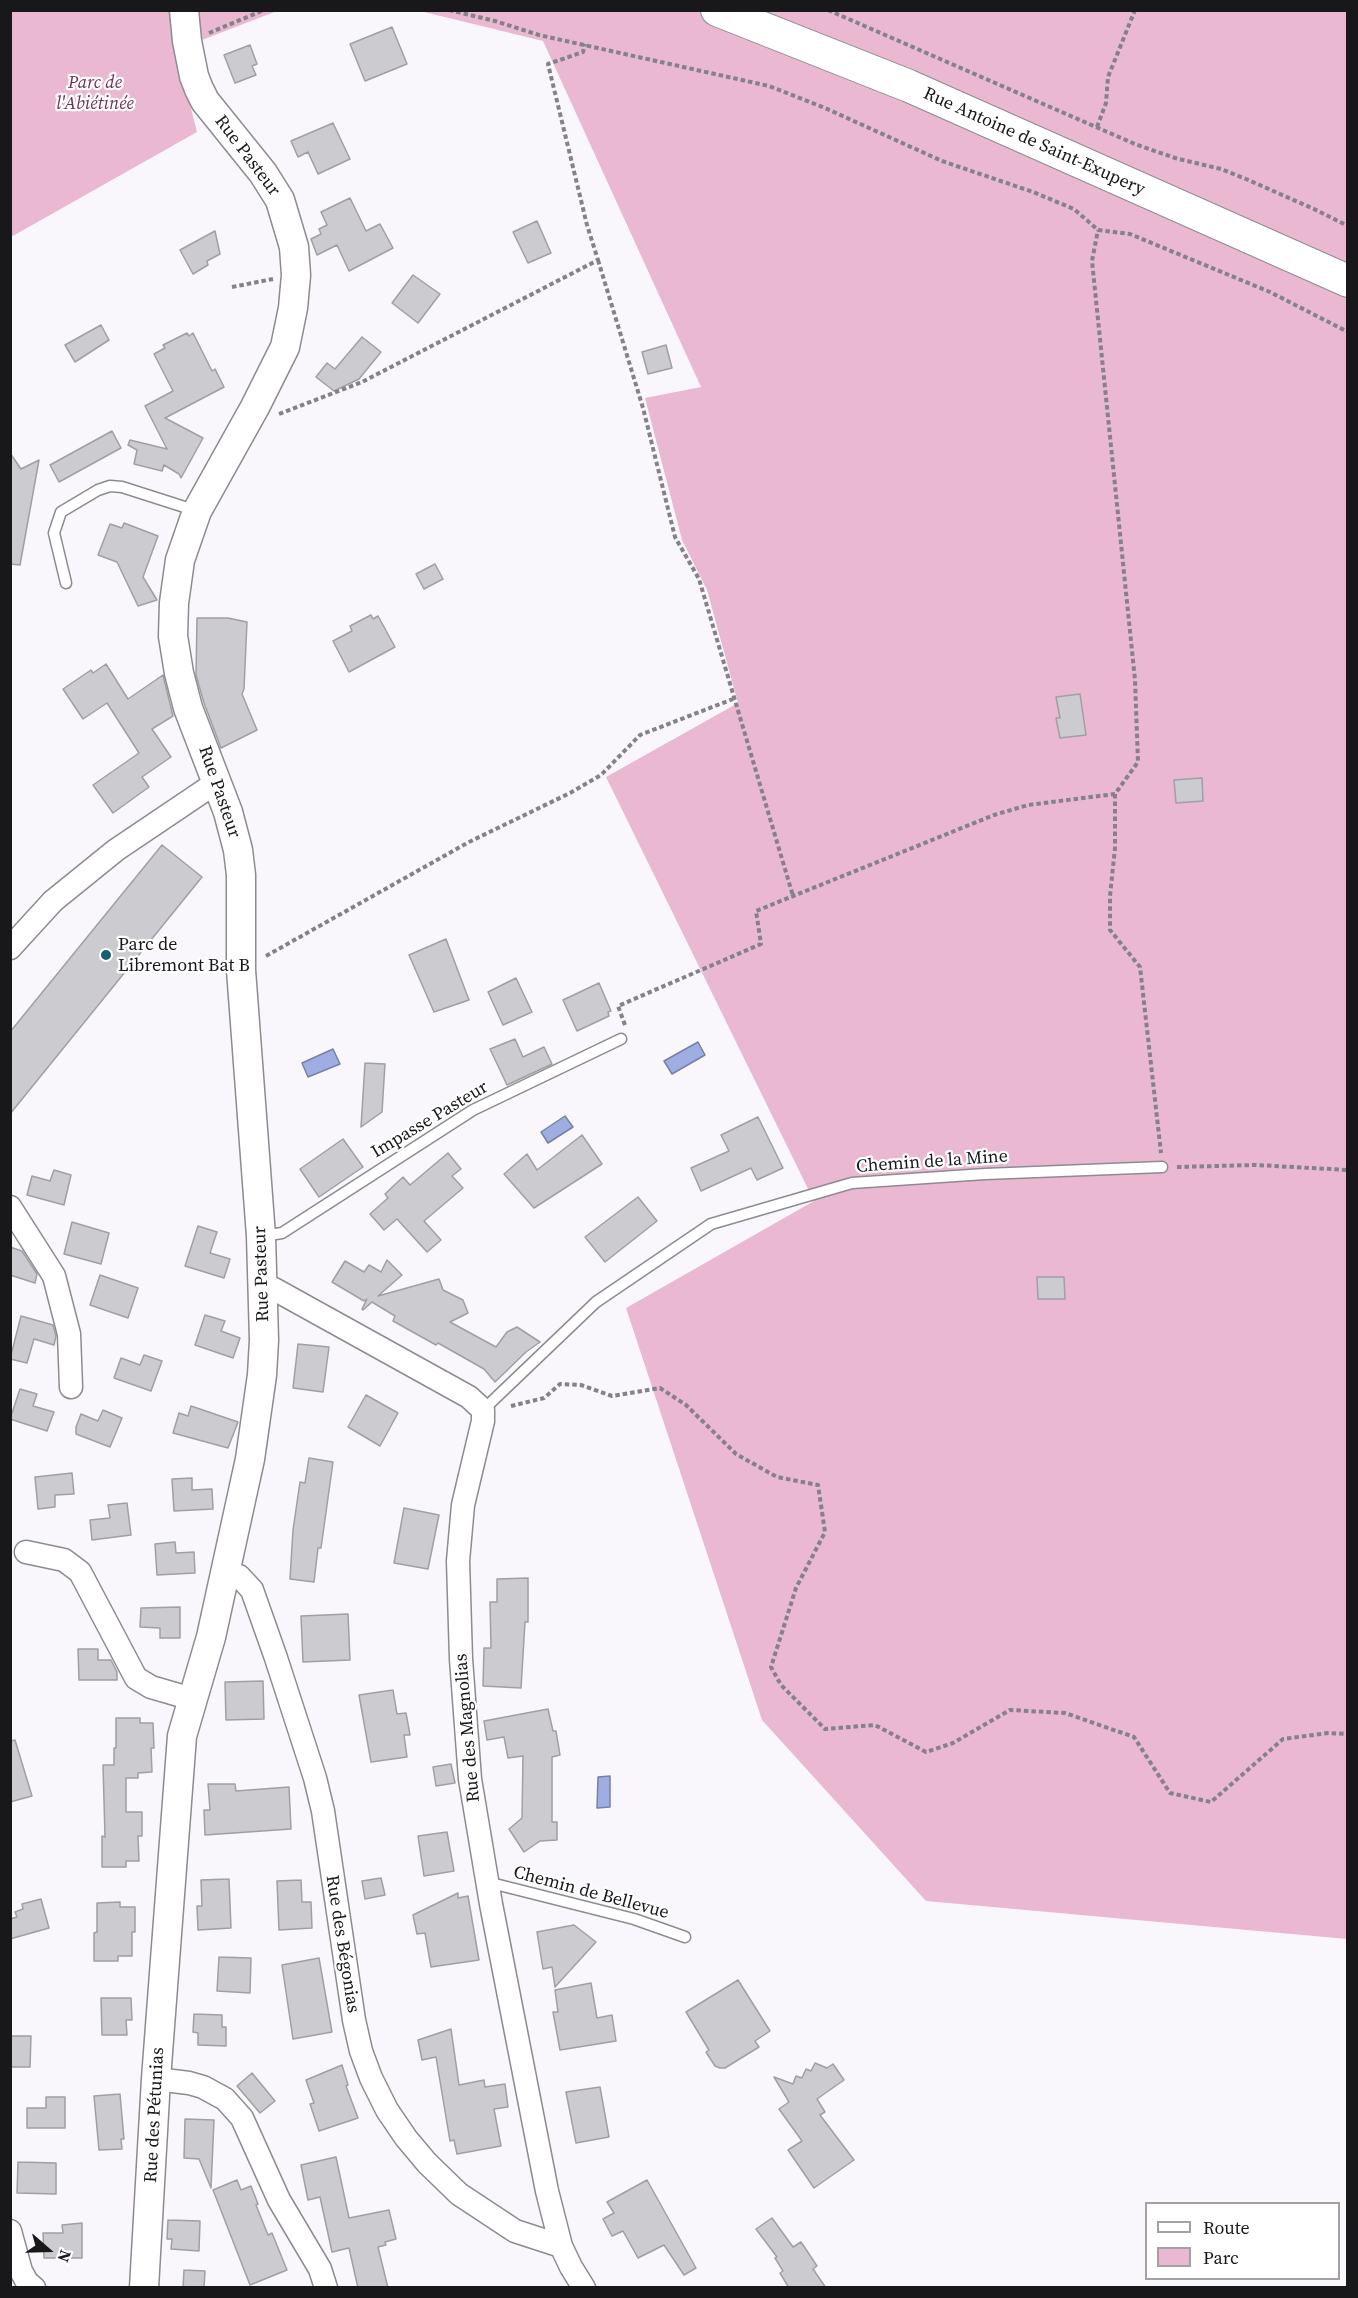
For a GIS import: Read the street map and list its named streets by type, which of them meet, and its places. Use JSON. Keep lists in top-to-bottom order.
{
  "streets": {
    "main road": ["Rue Antoine de Saint-Exupery"],
    "street": [
      "Rue Pasteur",
      "Rue des Magnolias",
      "Rue des Bégonias",
      "Rue des Pétunias"
    ],
    "lane": ["Impasse Pasteur", "Chemin de la Mine", "Chemin de Bellevue"]
  },
  "crossings": [
    ["Rue Pasteur", "Impasse Pasteur"],
    ["Rue Pasteur", "Rue des Bégonias"],
    ["Rue Pasteur", "Rue des Pétunias"],
    ["Chemin de la Mine", "Rue des Magnolias"],
    ["Rue des Magnolias", "Chemin de Bellevue"],
    ["Rue des Magnolias", "Rue des Bégonias"]
  ],
  "parks": ["Parc de l'Abiétinée"],
  "places": ["Parc de Libremont Bat B"],
  "legend": ["Route", "Parc"],
  "north": "right"
}
